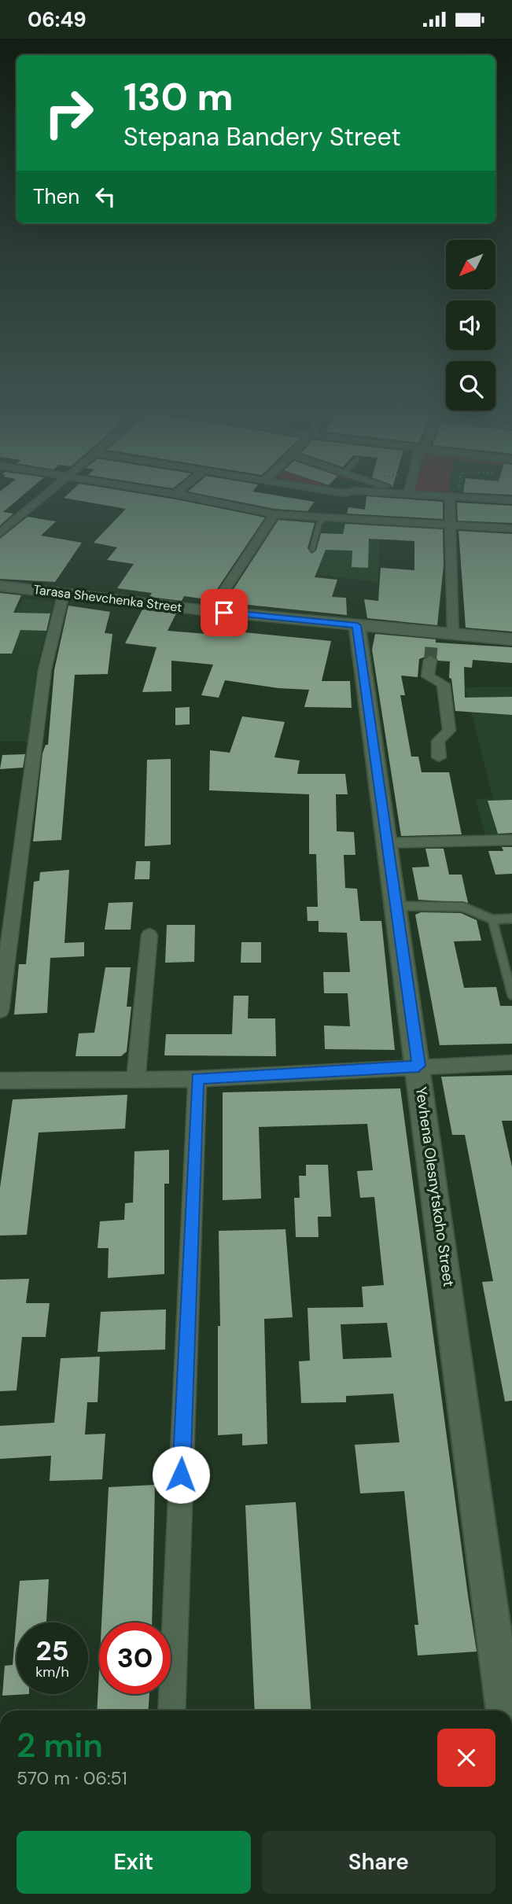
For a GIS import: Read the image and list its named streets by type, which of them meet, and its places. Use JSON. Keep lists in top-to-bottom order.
{
  "streets": {
    "main road": ["Tarasa Shevchenka Street"],
    "street": ["Yevhena Olesnytskoho Street"]
  },
  "crossings": [
    ["Tarasa Shevchenka Street", "Yevhena Olesnytskoho Street"]
  ],
  "north": "bottom left",
  "page": {
    "status": "06:49",
    "turn": ["130 m", "Stepana Bandery Street"],
    "then": "Then",
    "speed": "25 km/h",
    "limit": "30",
    "heading": ["2 min", "570 m · 06:51"],
    "buttons": ["Exit", "Share"]
  }
}
